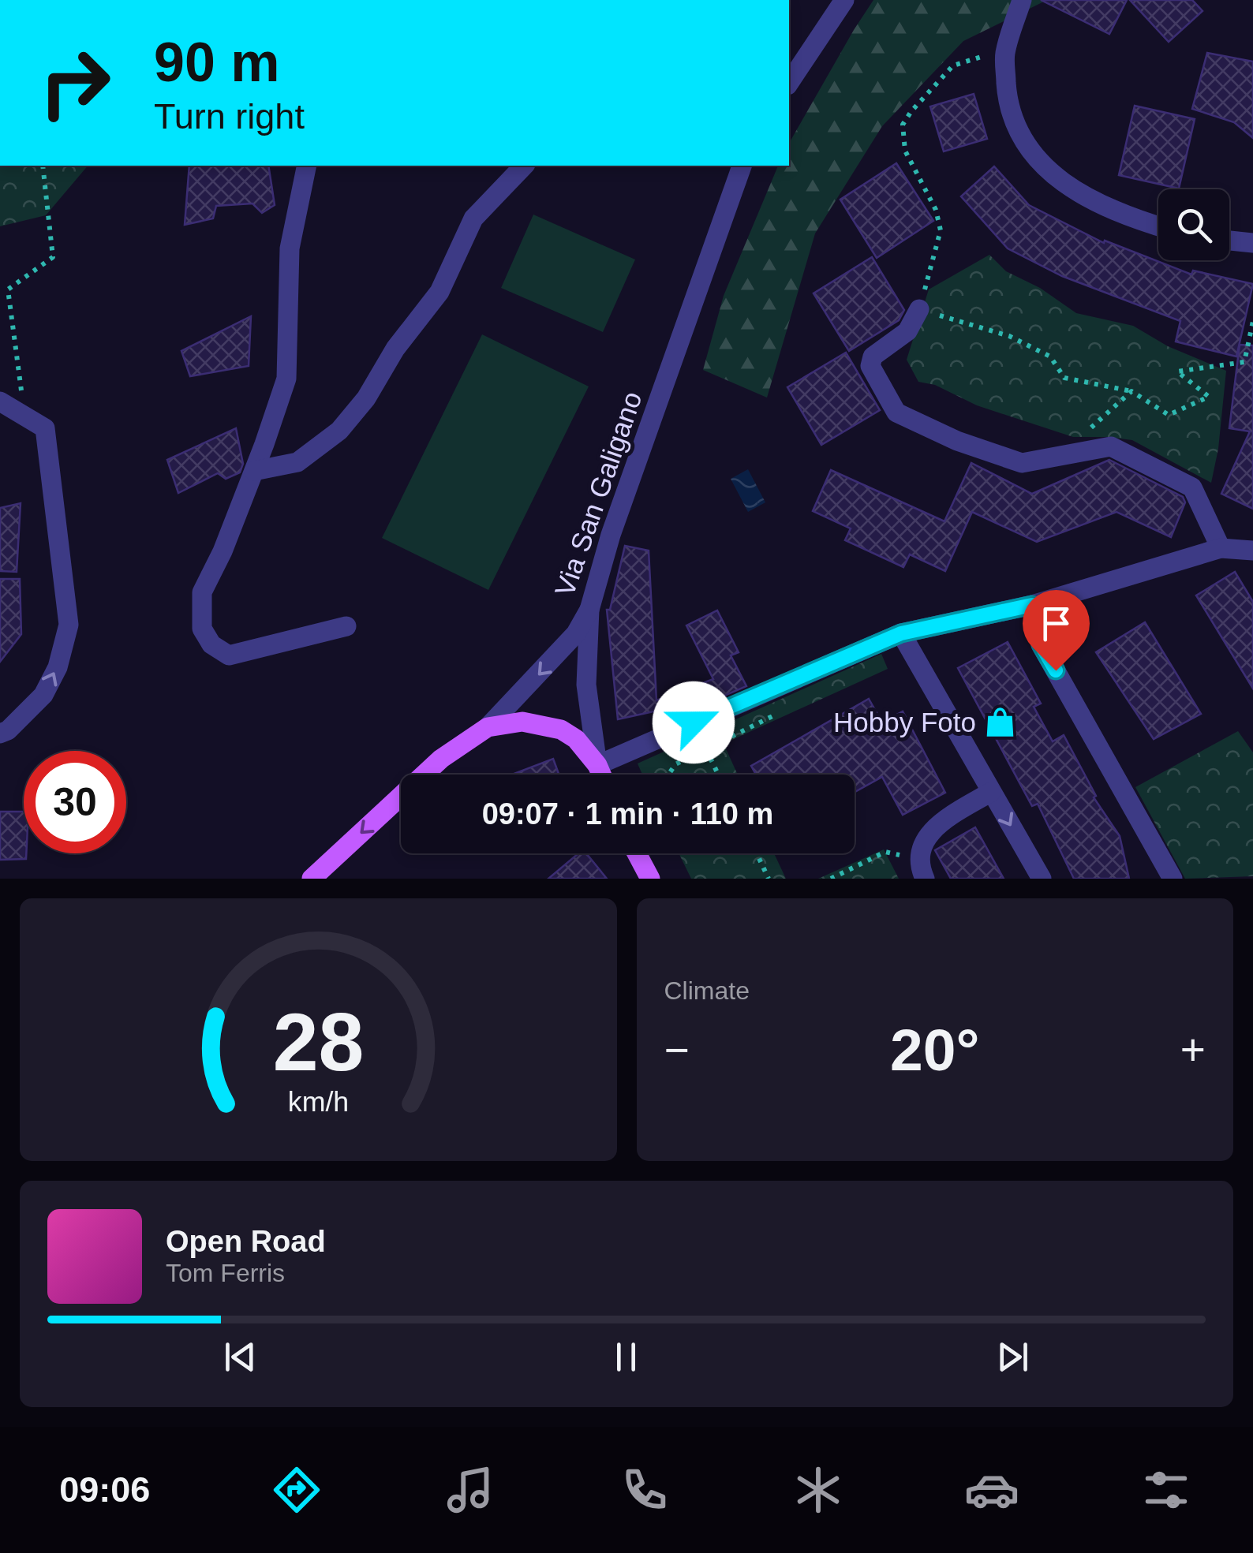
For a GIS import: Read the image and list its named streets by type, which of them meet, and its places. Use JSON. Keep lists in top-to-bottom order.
{
  "streets": {
    "main road": ["Via San Galigano"]
  },
  "places": {
    "shop": ["Hobby Foto"]
  },
  "page": {
    "turn": ["90 m", "Turn right"],
    "limit": "30",
    "trip": "09:07 · 1 min · 110 m",
    "tile": "Climate",
    "heat": ["−", "20°", "+"],
    "song": ["Open Road", "Tom Ferris"],
    "tabs": "09:06",
    "gauge": ["28", "km/h"]
  }
}
